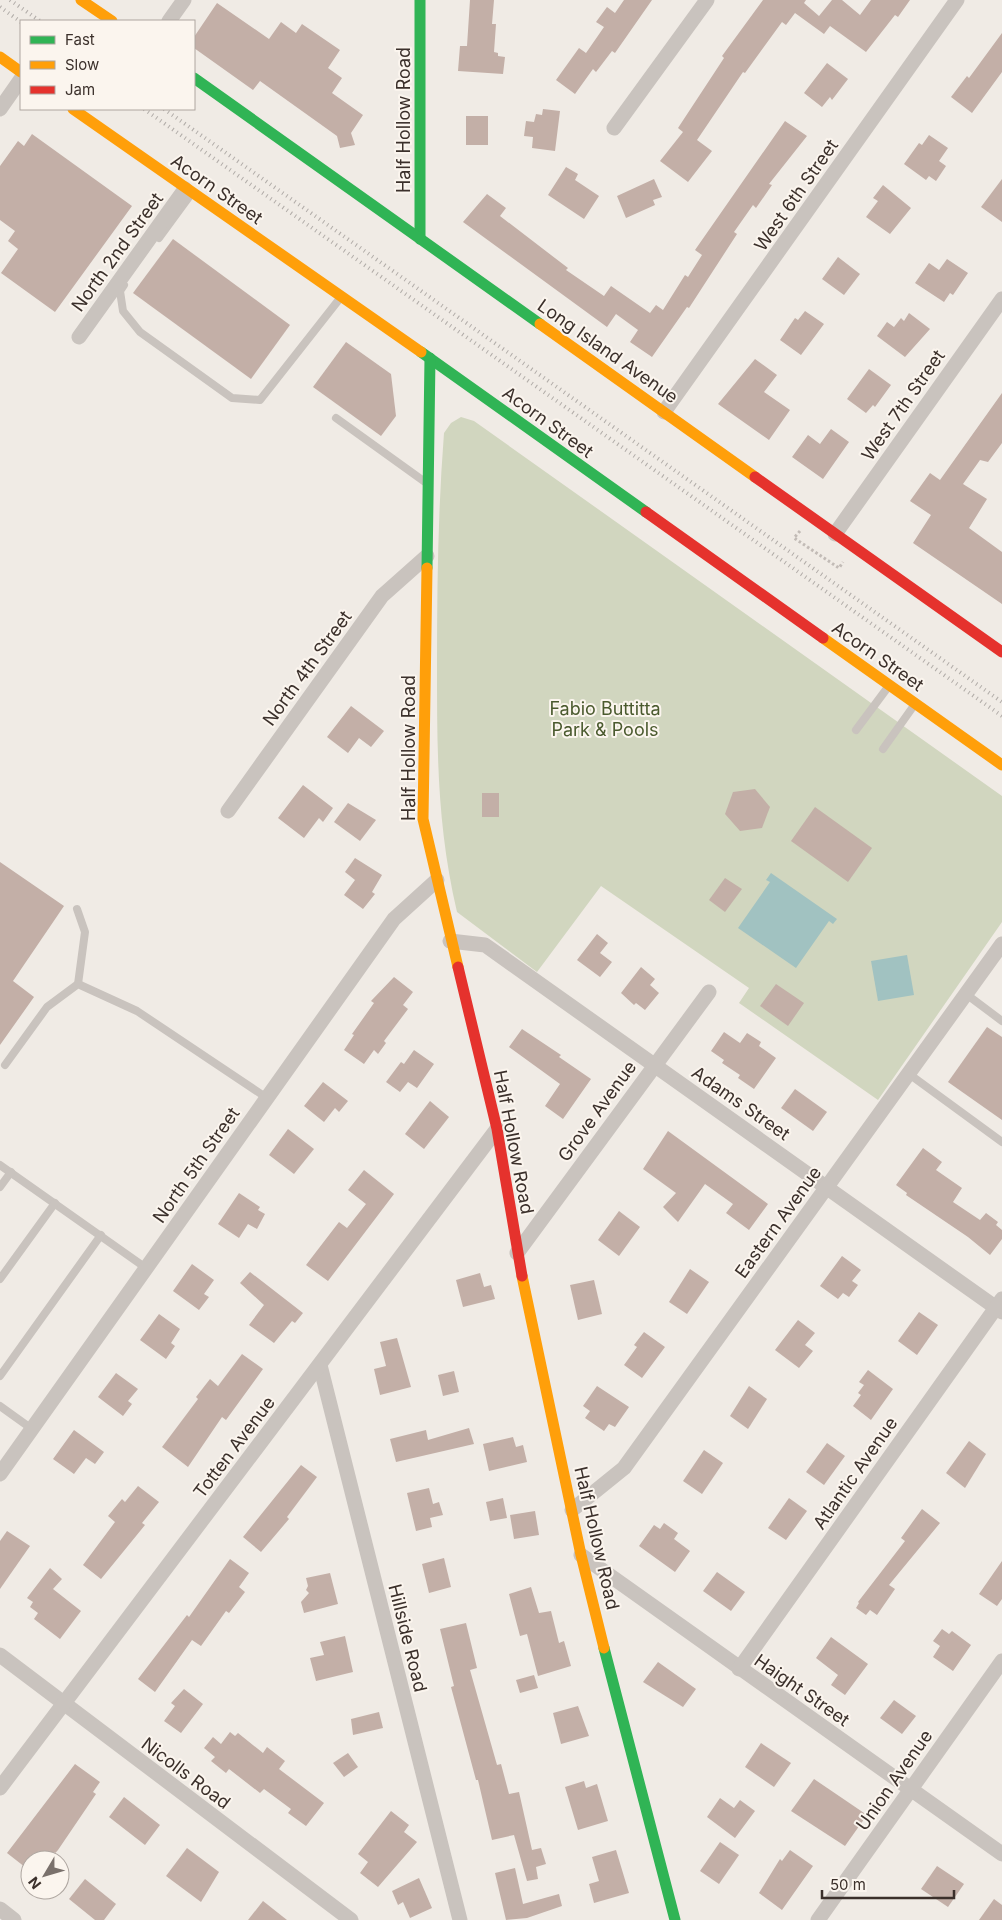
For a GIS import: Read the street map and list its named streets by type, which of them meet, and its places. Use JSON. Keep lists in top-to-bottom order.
{
  "streets": {
    "street": [
      "Half Hollow Road",
      "Acorn Street",
      "West 6th Street",
      "North 2nd Street",
      "Long Island Avenue",
      "West 7th Street",
      "North 4th Street",
      "Adams Street",
      "Grove Avenue",
      "North 5th Street",
      "Eastern Avenue",
      "Totten Avenue",
      "Atlantic Avenue",
      "Hillside Road",
      "Haight Street",
      "Nicolls Road",
      "Union Avenue"
    ]
  },
  "crossings": [
    ["Half Hollow Road", "Acorn Street"],
    ["Half Hollow Road", "Long Island Avenue"],
    ["Half Hollow Road", "North 4th Street"],
    ["Half Hollow Road", "Adams Street"],
    ["Half Hollow Road", "Grove Avenue"],
    ["Half Hollow Road", "North 5th Street"],
    ["Half Hollow Road", "Eastern Avenue"],
    ["Half Hollow Road", "Totten Avenue"],
    ["Half Hollow Road", "Haight Street"],
    ["Acorn Street", "North 2nd Street"],
    ["West 6th Street", "Long Island Avenue"],
    ["Long Island Avenue", "West 7th Street"],
    ["Adams Street", "Grove Avenue"],
    ["Adams Street", "Eastern Avenue"],
    ["Adams Street", "Atlantic Avenue"],
    ["Totten Avenue", "Hillside Road"],
    ["Totten Avenue", "Nicolls Road"],
    ["Atlantic Avenue", "Haight Street"],
    ["Haight Street", "Union Avenue"]
  ],
  "parks": ["Fabio Buttitta Park & Pools"],
  "legend": ["Fast", "Slow", "Jam"],
  "scale_bar": "50 m",
  "north": "bottom left"
}
